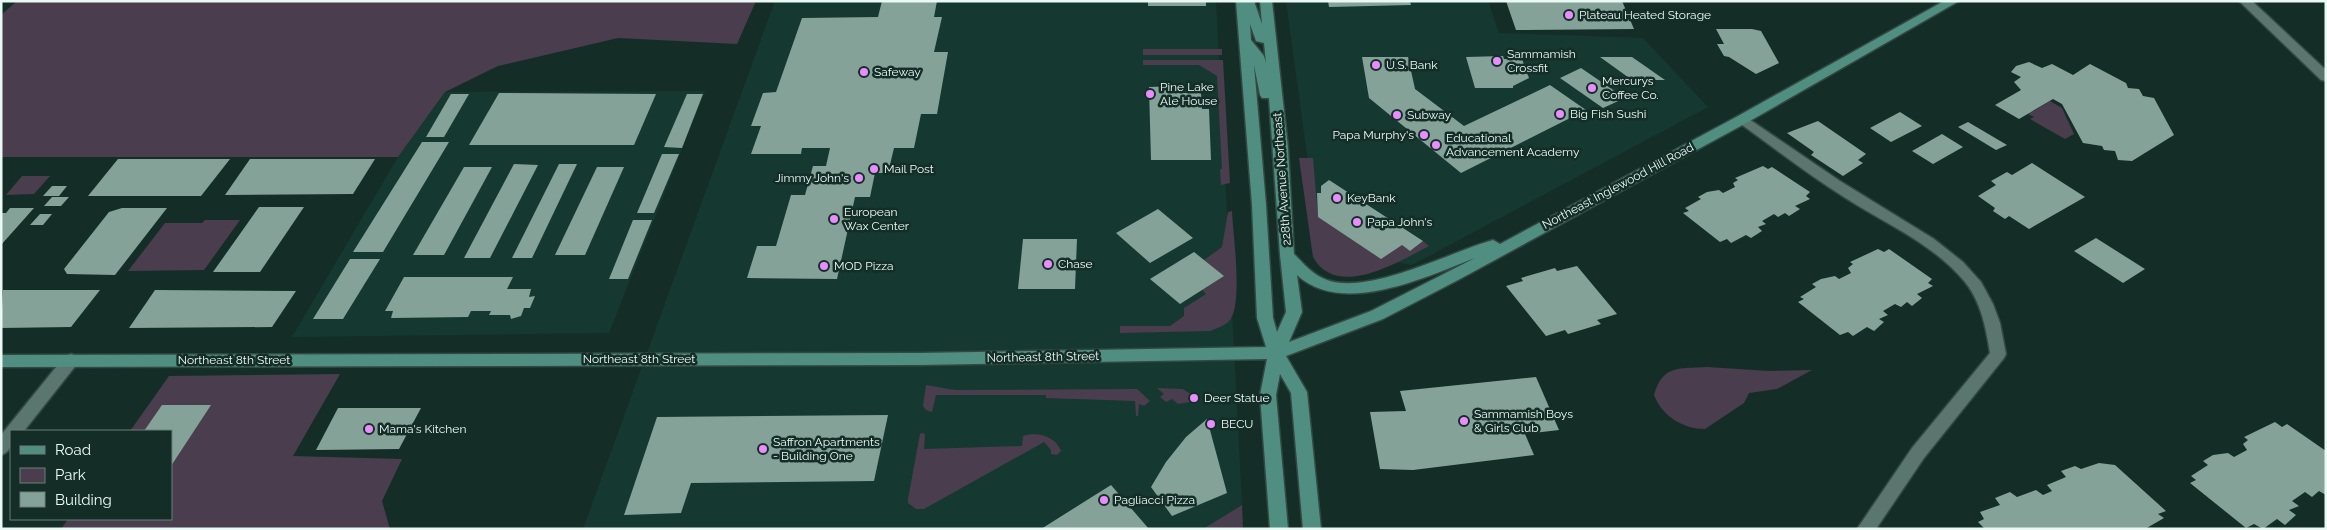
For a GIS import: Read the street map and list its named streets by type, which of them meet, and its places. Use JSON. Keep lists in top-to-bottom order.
{
  "streets": {
    "street": ["228th Avenue Northeast", "Northeast Inglewood Hill Road", "Northeast 8th Street"]
  },
  "crossings": [
    ["228th Avenue Northeast", "Northeast Inglewood Hill Road"],
    ["228th Avenue Northeast", "Northeast 8th Street"],
    ["Northeast Inglewood Hill Road", "Northeast 8th Street"]
  ],
  "places": [
    "Plateau Heated Storage",
    "Sammamish Crossfit",
    "U.S. Bank",
    "Safeway",
    "Mercurys Coffee Co.",
    "Pine Lake Ale House",
    "Big Fish Sushi",
    "Subway",
    "Papa Murphy's",
    "Educational Advancement Academy",
    "Mail Post",
    "Jimmy John's",
    "KeyBank",
    "European Wax Center",
    "Papa John's",
    "Chase",
    "MOD Pizza",
    "Deer Statue",
    "Sammamish Boys & Girls Club",
    "BECU",
    "Mama's Kitchen",
    "Saffron Apartments - Building One",
    "Pagliacci Pizza"
  ],
  "legend": ["Road", "Park", "Building"]
}
